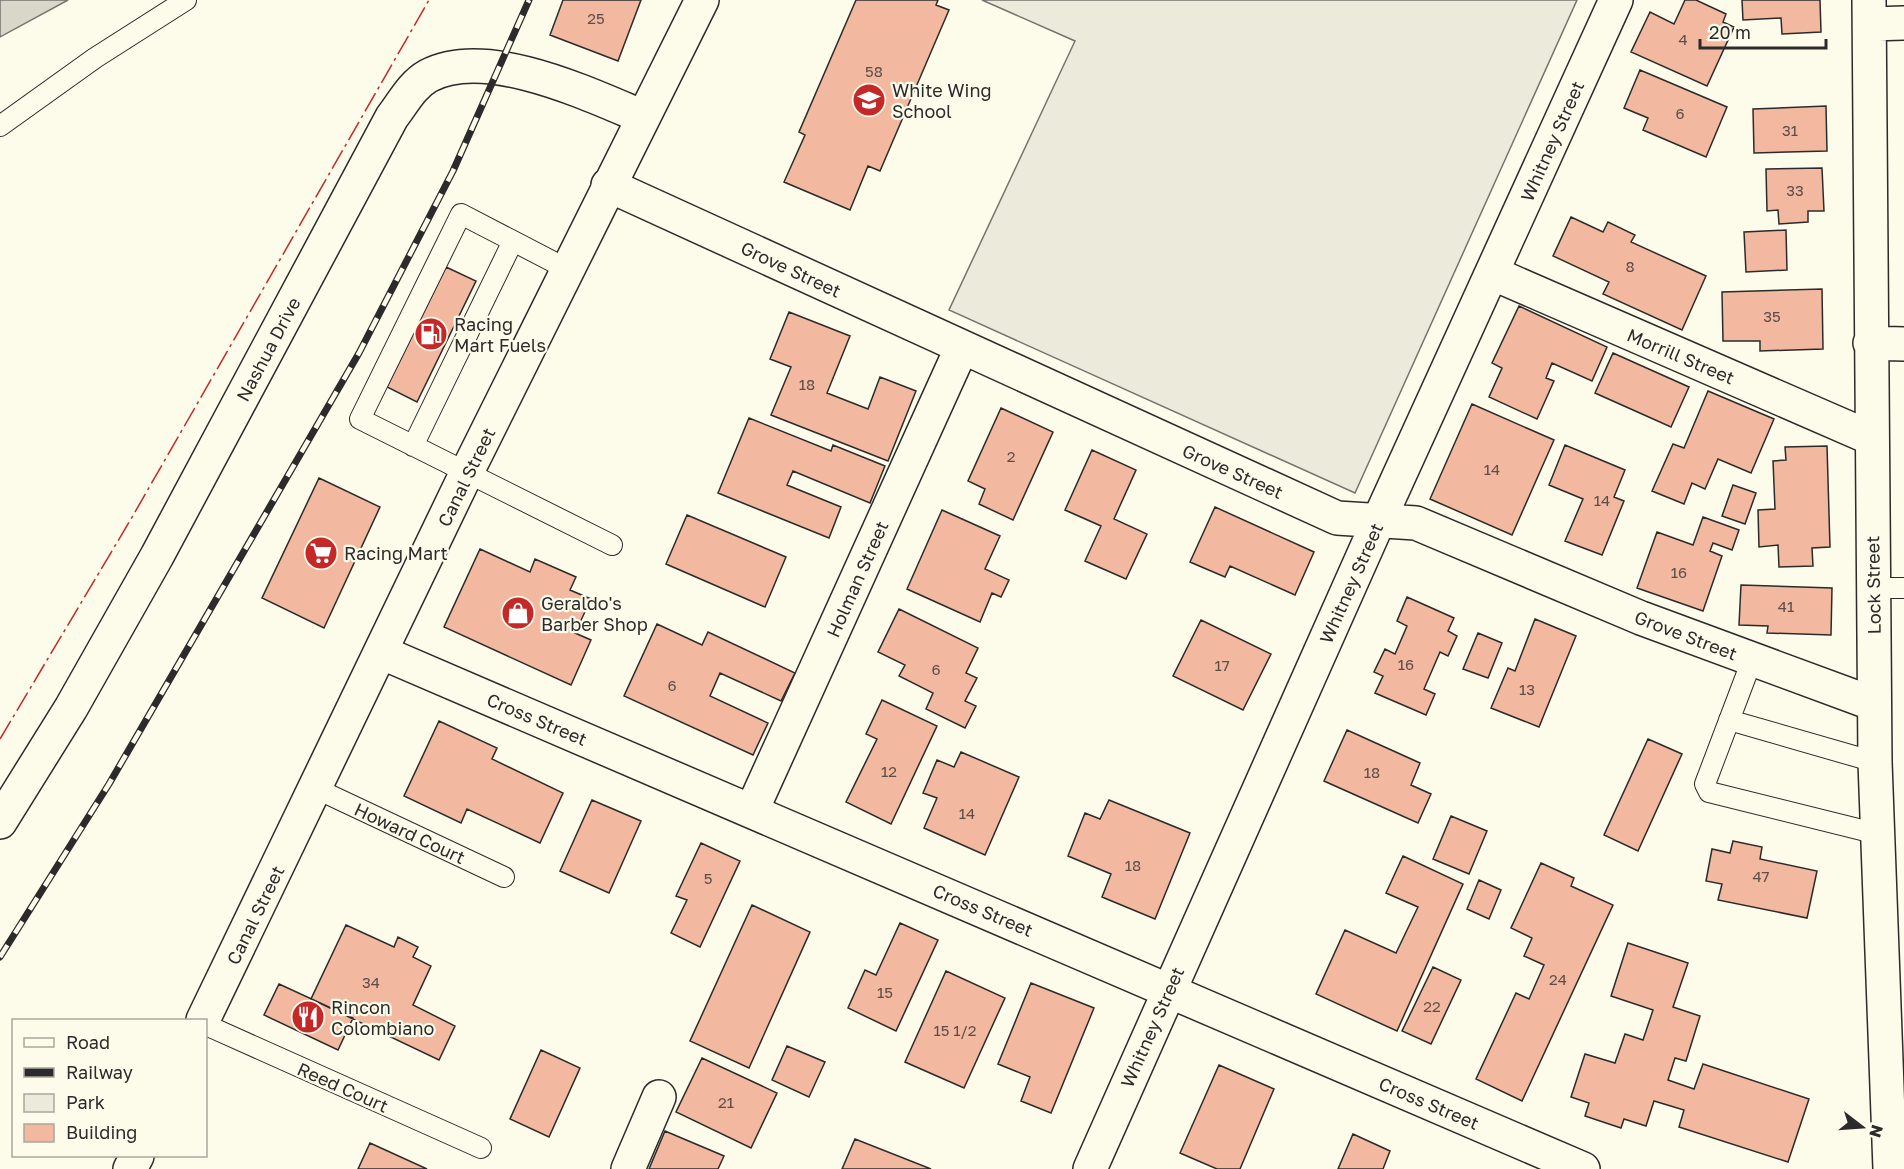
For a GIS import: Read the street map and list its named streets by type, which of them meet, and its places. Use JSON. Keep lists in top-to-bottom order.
{
  "streets": {
    "street": [
      "Whitney Street",
      "Grove Street",
      "Nashua Drive",
      "Morrill Street",
      "Canal Street",
      "Holman Street",
      "Lock Street",
      "Cross Street"
    ],
    "lane": ["Howard Court", "Reed Court"]
  },
  "crossings": [
    ["Whitney Street", "Grove Street"],
    ["Whitney Street", "Morrill Street"],
    ["Whitney Street", "Cross Street"],
    ["Grove Street", "Canal Street"],
    ["Grove Street", "Holman Street"],
    ["Grove Street", "Lock Street"],
    ["Nashua Drive", "Canal Street"],
    ["Morrill Street", "Lock Street"],
    ["Canal Street", "Cross Street"],
    ["Canal Street", "Howard Court"],
    ["Holman Street", "Cross Street"]
  ],
  "places": {
    "school or university": ["White Wing School"],
    "fuel station": ["Racing Mart Fuels"],
    "supermarket": ["Racing Mart"],
    "shop": ["Geraldo's Barber Shop"],
    "restaurant": ["Rincon Colombiano"]
  },
  "house_numbers": [
    "25",
    "4",
    "58",
    "6",
    "31",
    "33",
    "8",
    "35",
    "18",
    "2",
    "14",
    "14",
    "16",
    "41",
    "16",
    "17",
    "6",
    "6",
    "13",
    "12",
    "18",
    "14",
    "18",
    "47",
    "5",
    "24",
    "34",
    "15",
    "22",
    "15 1/2",
    "21"
  ],
  "legend": [
    "Road",
    "Railway",
    "Park",
    "Building"
  ],
  "scale_bar": "20 m",
  "north": "right"
}
